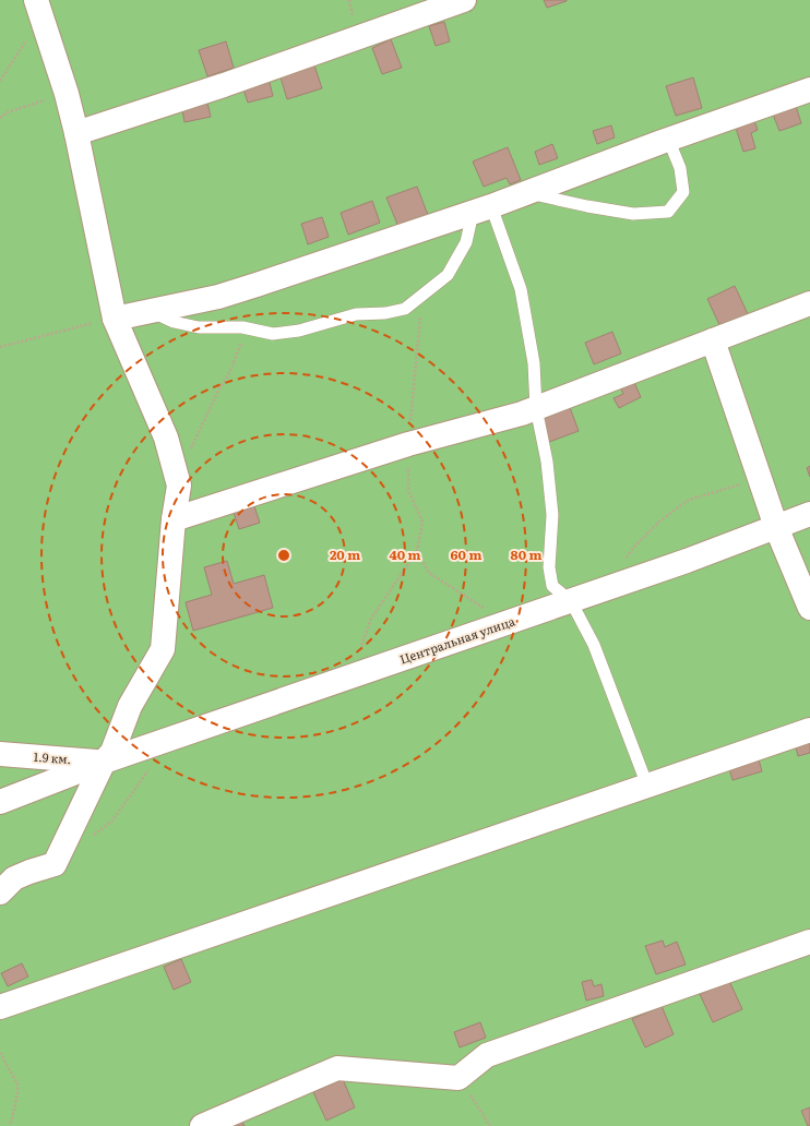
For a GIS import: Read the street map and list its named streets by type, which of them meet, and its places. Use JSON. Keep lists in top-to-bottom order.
{
  "streets": {
    "street": ["Центральная улица", "1.9 км."]
  },
  "crossings": [
    ["Центральная улица", "1.9 км."]
  ],
  "rings": [
    "20 m",
    "40 m",
    "60 m",
    "80 m"
  ]
}
